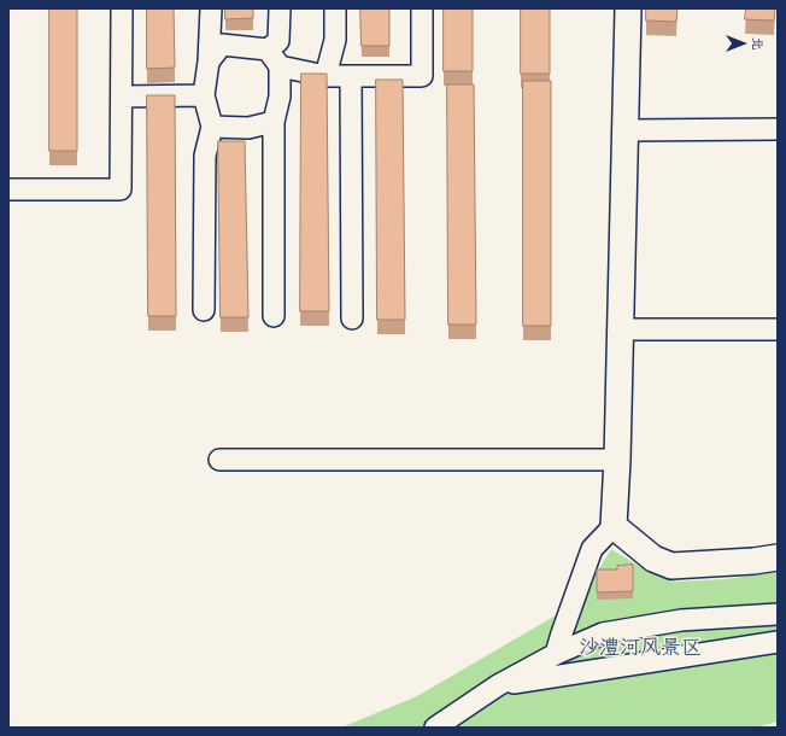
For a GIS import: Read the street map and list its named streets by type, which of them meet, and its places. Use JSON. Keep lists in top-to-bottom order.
{
  "parks": ["沙澧河风景区"],
  "north": "right"
}
